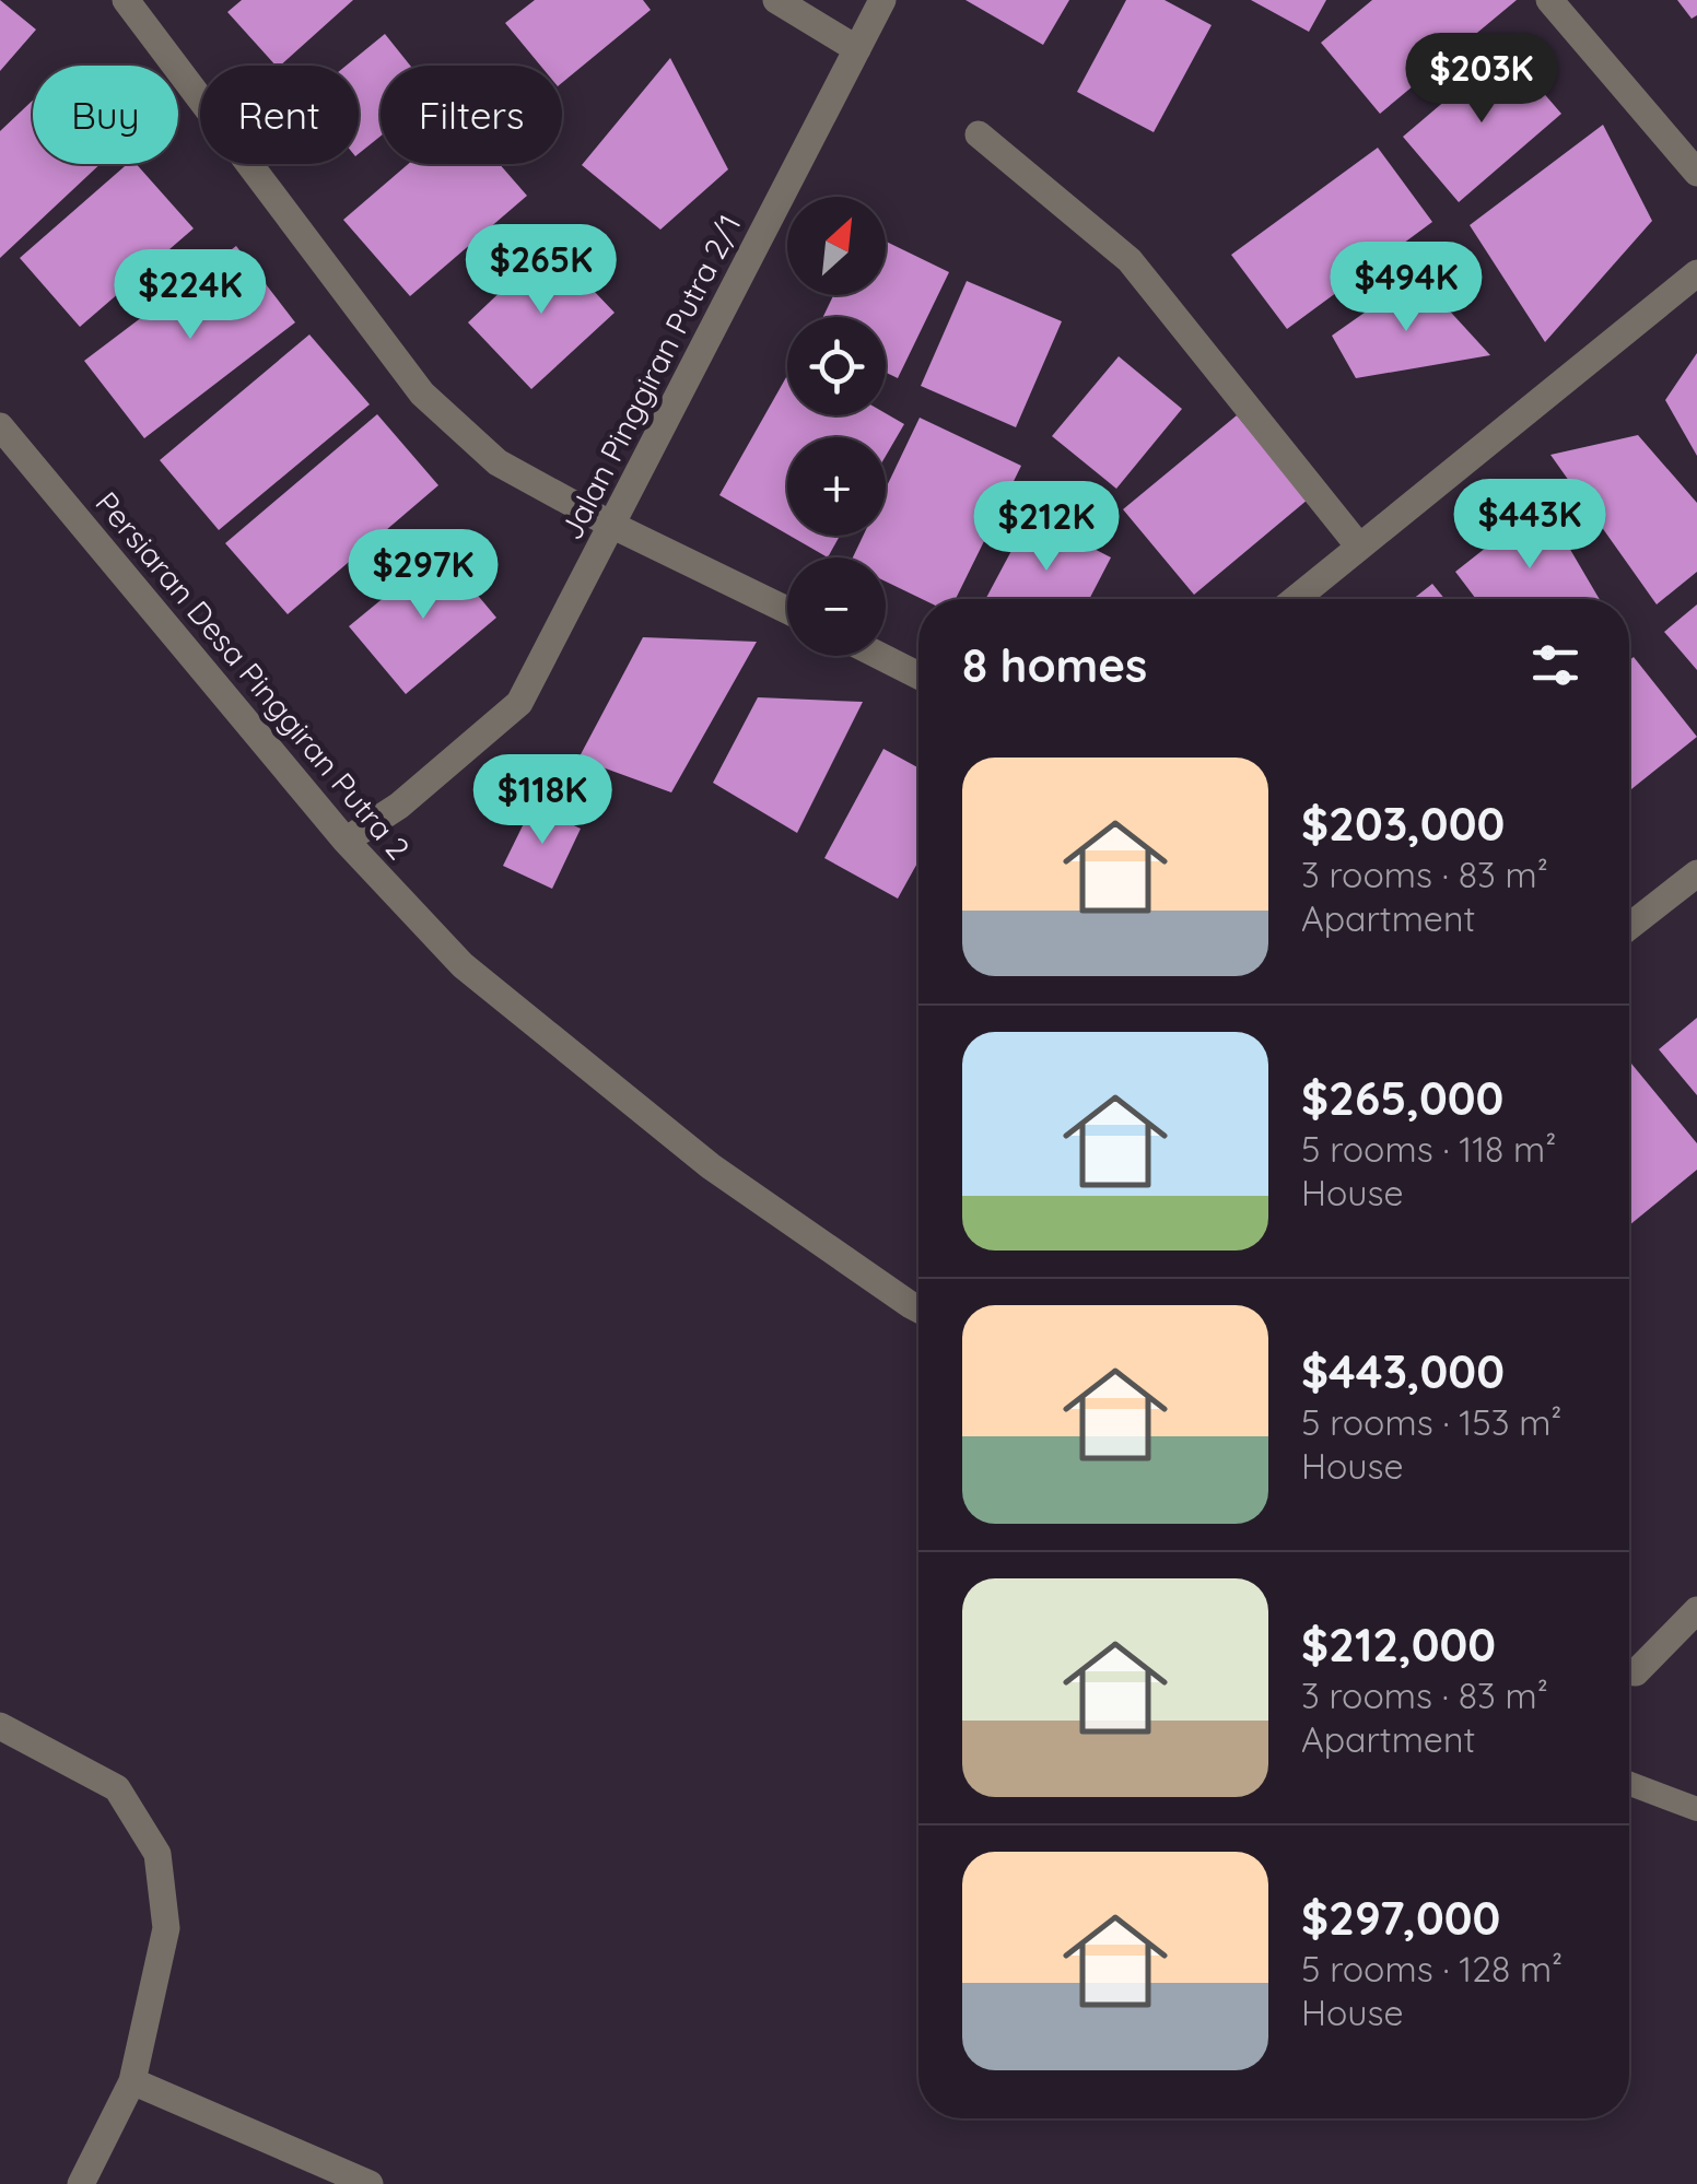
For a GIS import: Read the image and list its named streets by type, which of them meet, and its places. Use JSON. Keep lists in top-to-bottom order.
{
  "streets": {
    "street": ["Jalan Pinggiran Putra 2/1", "Persiaran Desa Pinggiran Putra 2"]
  },
  "crossings": [
    ["Jalan Pinggiran Putra 2/1", "Persiaran Desa Pinggiran Putra 2"]
  ],
  "north": "top right",
  "page": {
    "price": [
      "$203K",
      "$265K",
      "$494K",
      "$224K",
      "$443K",
      "$212K",
      "$297K",
      "$118K"
    ],
    "chip": ["Buy", "Rent", "Filters"],
    "map_buttons": ["+", "−"],
    "heading": "8 homes",
    "list": [
      {
        "name": "$203,000",
        "note": "3 rooms · 83 m² · Apartment"
      },
      {
        "name": "$265,000",
        "note": "5 rooms · 118 m² · House"
      },
      {
        "name": "$443,000",
        "note": "5 rooms · 153 m² · House"
      },
      {
        "name": "$212,000",
        "note": "3 rooms · 83 m² · Apartment"
      },
      {
        "name": "$297,000",
        "note": "5 rooms · 128 m² · House"
      }
    ]
  }
}
